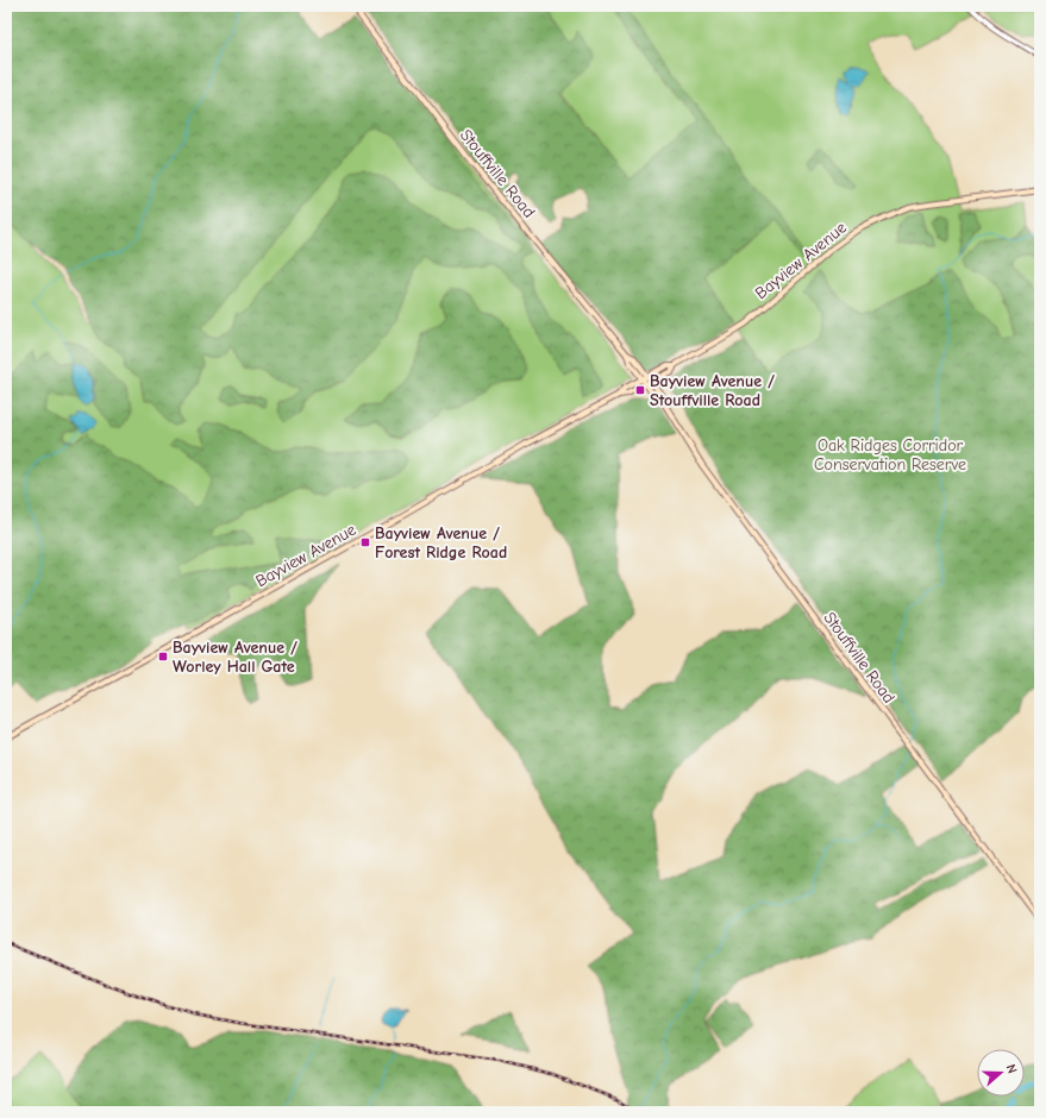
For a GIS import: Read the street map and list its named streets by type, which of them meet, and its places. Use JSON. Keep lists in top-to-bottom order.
{
  "streets": {
    "main road": ["Stouffville Road", "Bayview Avenue"]
  },
  "crossings": [
    ["Stouffville Road", "Bayview Avenue"]
  ],
  "parks": ["Oak Ridges Corridor Conservation Reserve"],
  "places": {
    "transit": ["Bayview Avenue / Stouffville Road", "Bayview Avenue / Forest Ridge Road", "Bayview Avenue / Worley Hall Gate"]
  },
  "north": "right"
}
